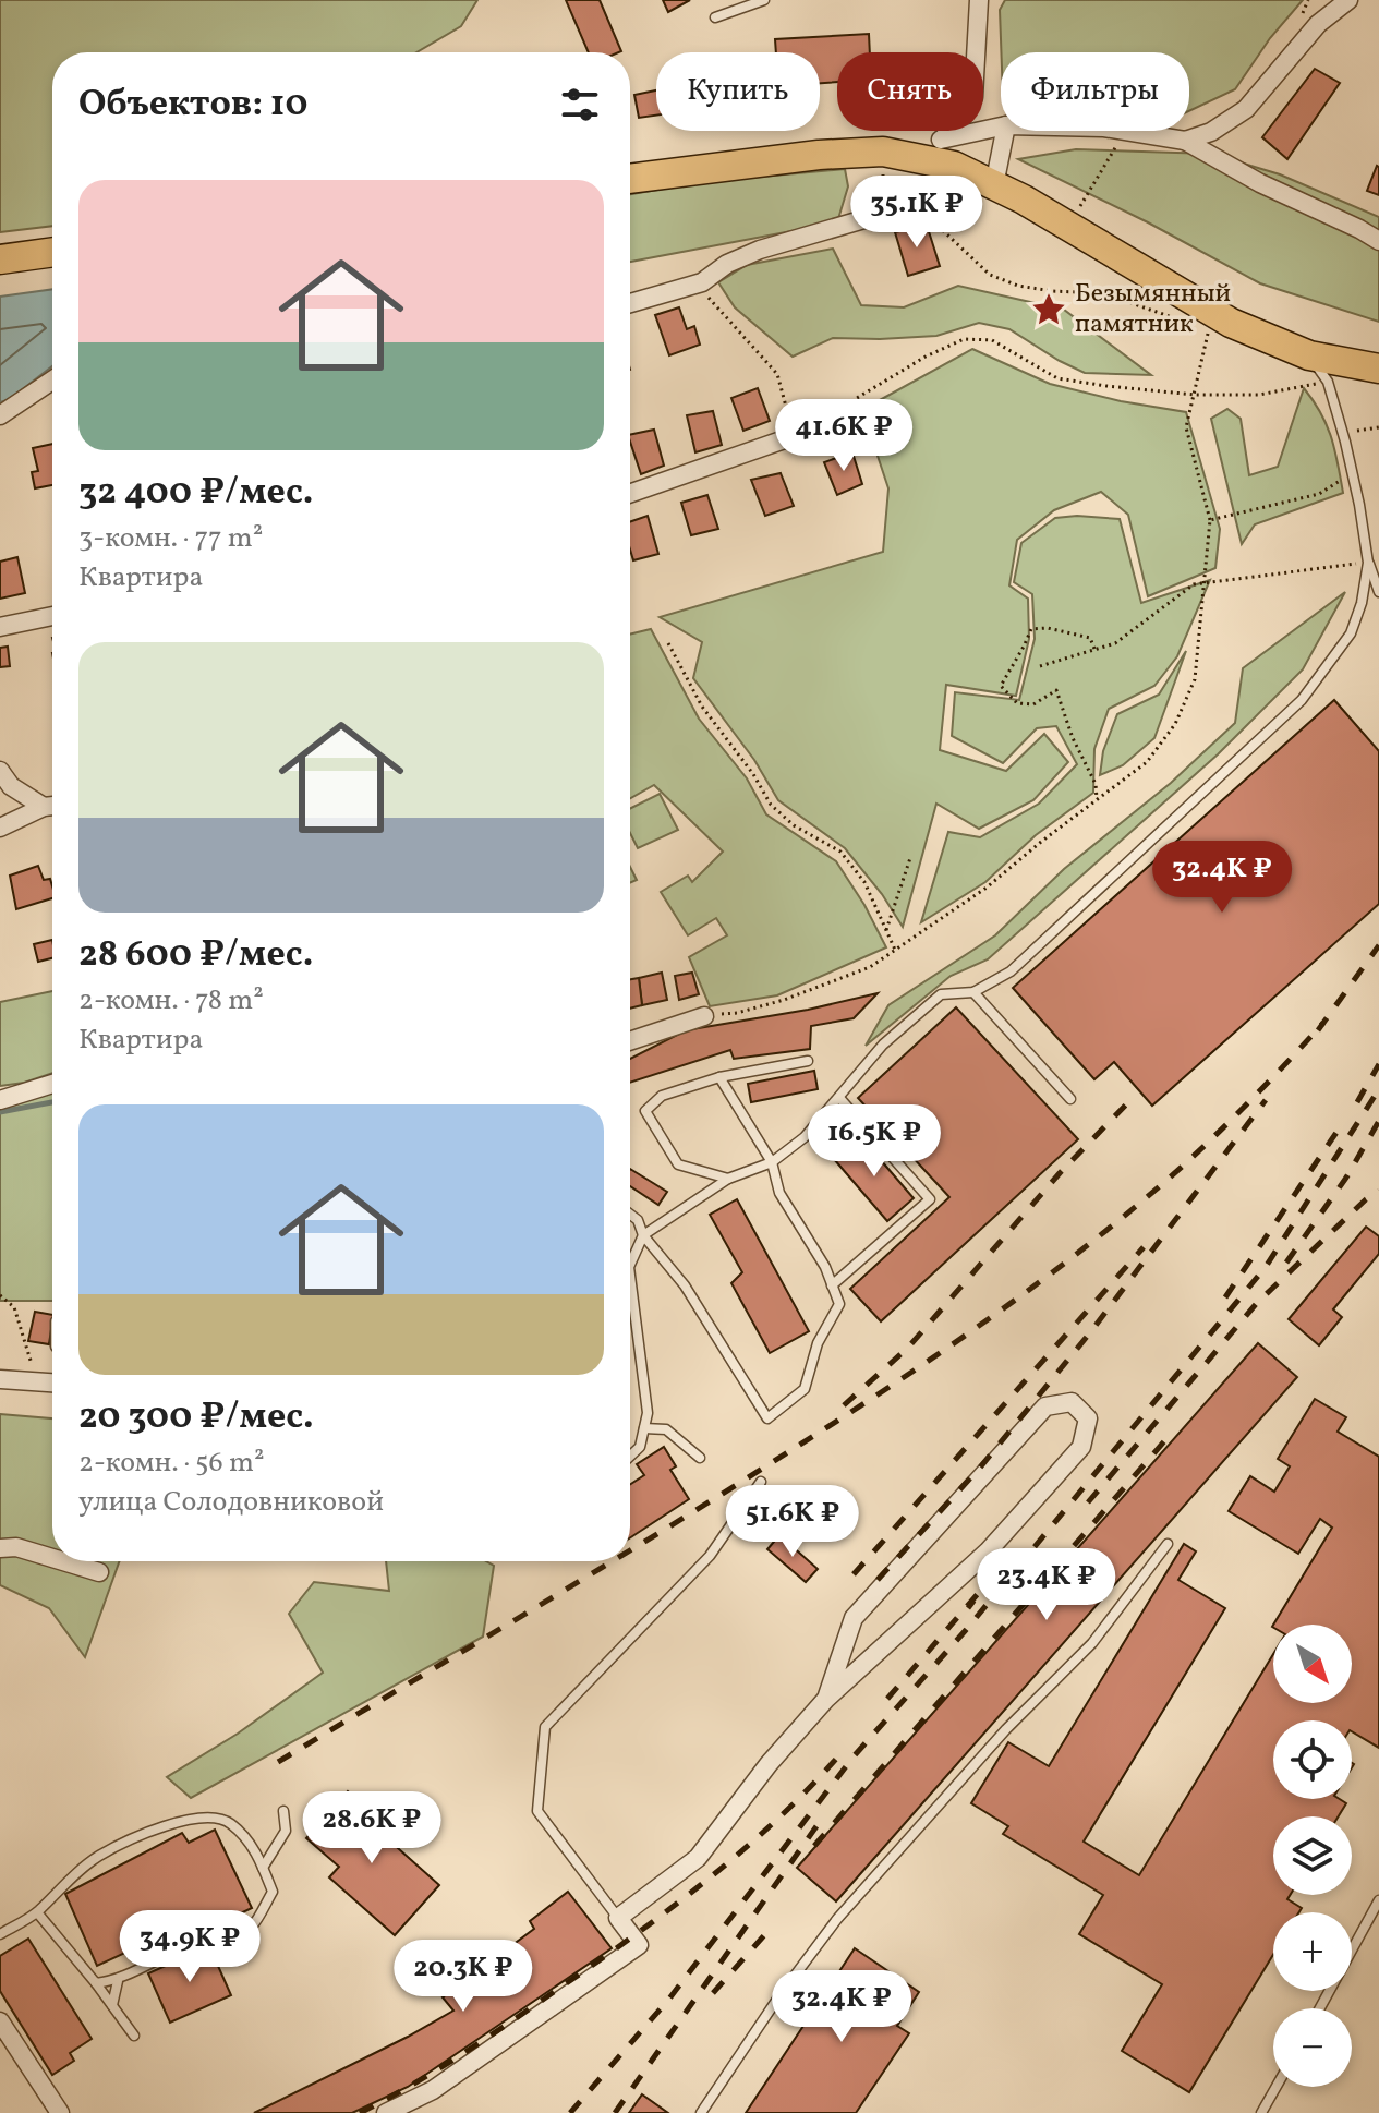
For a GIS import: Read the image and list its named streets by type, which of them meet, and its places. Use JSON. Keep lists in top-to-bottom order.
{
  "places": {
    "place": ["Безымянный памятник"]
  },
  "north": "bottom right",
  "page": {
    "chip": ["Купить", "Снять", "Фильтры"],
    "heading": "Объектов: 10",
    "list": [
      {
        "name": "32 400 ₽/мес.",
        "note": "3-комн. · 77 m² · Квартира"
      },
      {
        "name": "28 600 ₽/мес.",
        "note": "2-комн. · 78 m² · Квартира"
      },
      {
        "name": "20 300 ₽/мес.",
        "note": "2-комн. · 56 m² · улица Солодовниковой"
      }
    ],
    "price": [
      "35.1K ₽",
      "41.6K ₽",
      "32.4K ₽",
      "16.5K ₽",
      "51.6K ₽",
      "23.4K ₽",
      "28.6K ₽",
      "34.9K ₽",
      "20.3K ₽",
      "32.4K ₽"
    ],
    "map_buttons": ["+", "−"]
  }
}
